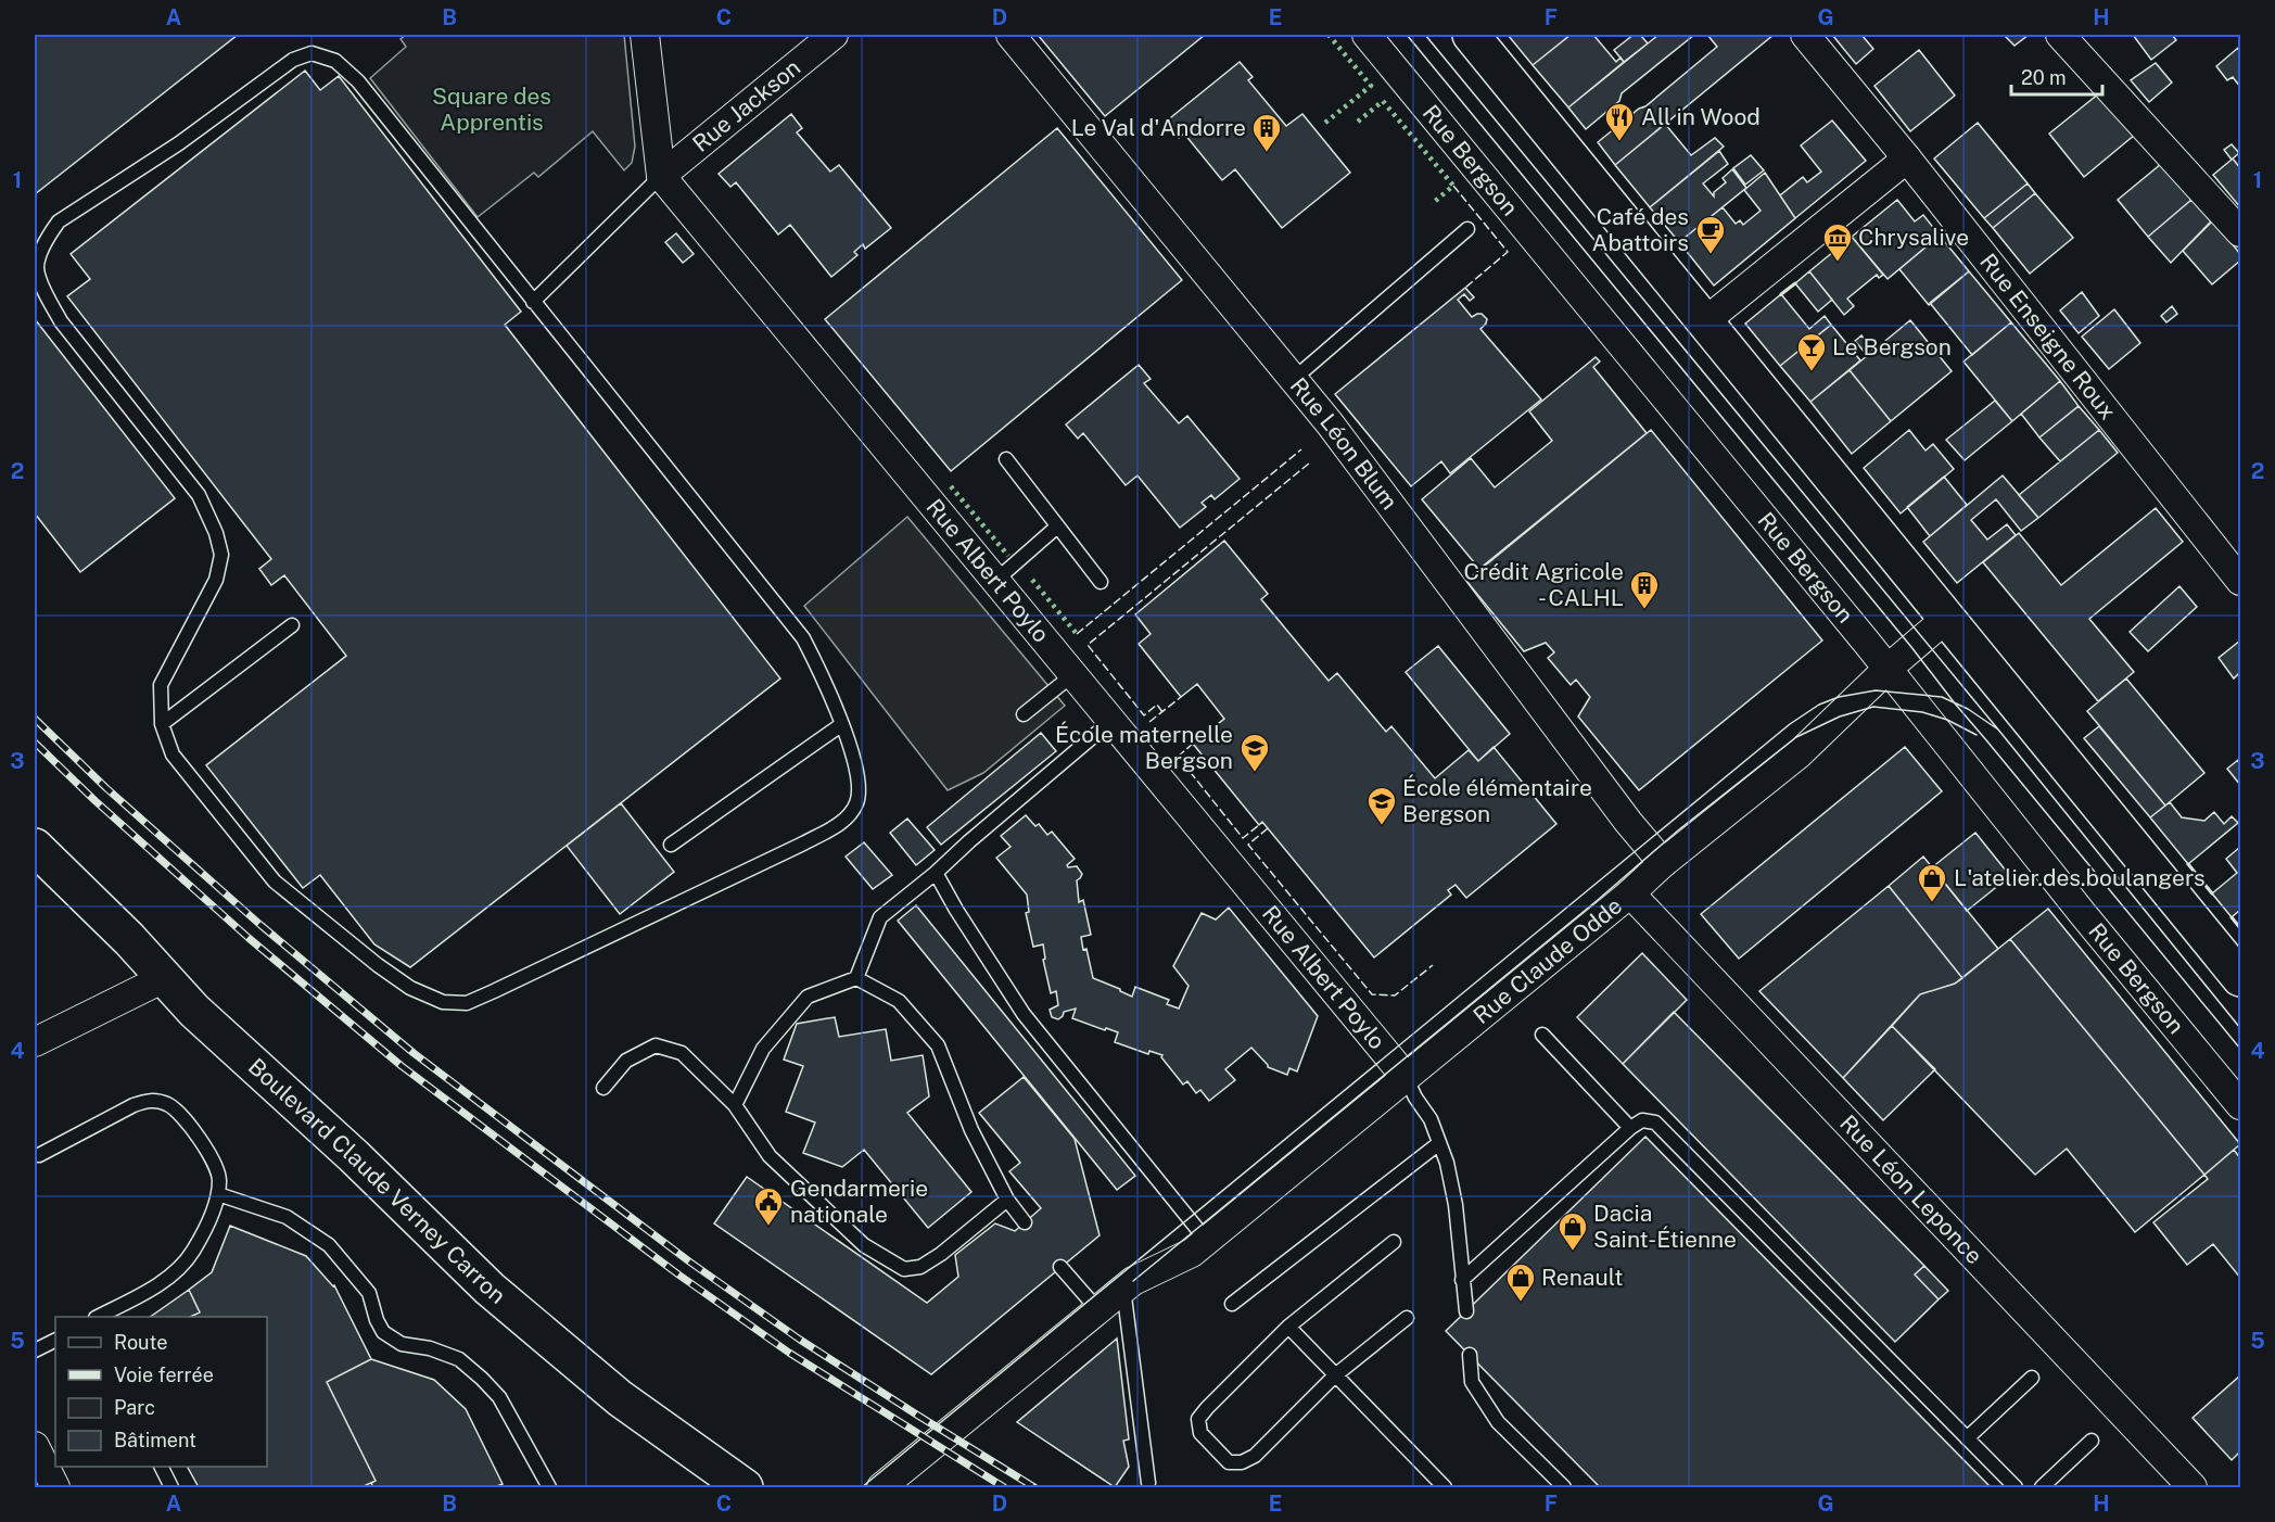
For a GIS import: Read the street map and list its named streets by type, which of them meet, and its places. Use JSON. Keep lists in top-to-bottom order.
{
  "streets": {
    "main road": ["Boulevard Claude Verney Carron"],
    "street": [
      "Rue Jackson",
      "Rue Bergson",
      "Rue Enseigne Roux",
      "Rue Léon Blum",
      "Rue Albert Poylo",
      "Rue Claude Odde",
      "Rue Léon Leponce"
    ]
  },
  "crossings": [
    ["Rue Jackson", "Rue Albert Poylo"],
    ["Rue Bergson", "Rue Claude Odde"],
    ["Rue Léon Blum", "Rue Claude Odde"],
    ["Rue Albert Poylo", "Rue Claude Odde"],
    ["Rue Claude Odde", "Rue Léon Leponce"]
  ],
  "parks": ["Square des Apprentis"],
  "places": {
    "restaurant": ["All in Wood"],
    "building": ["Le Val d'Andorre", "Crédit Agricole - CALHL"],
    "cafe": ["Café des Abattoirs"],
    "museum": ["Chrysalive"],
    "bar": ["Le Bergson"],
    "school or university": ["École maternelle Bergson", "École élémentaire Bergson"],
    "shop": ["L'atelier.des.boulangers", "Dacia Saint-Étienne", "Renault"],
    "public building": ["Gendarmerie nationale"]
  },
  "legend": [
    "Route",
    "Voie ferrée",
    "Parc",
    "Bâtiment"
  ],
  "scale_bar": "20 m",
  "grid": {
    "columns": [
      "A",
      "B",
      "C",
      "D",
      "E",
      "F",
      "G",
      "H"
    ],
    "rows": [
      "1",
      "2",
      "3",
      "4",
      "5"
    ]
  }
}
